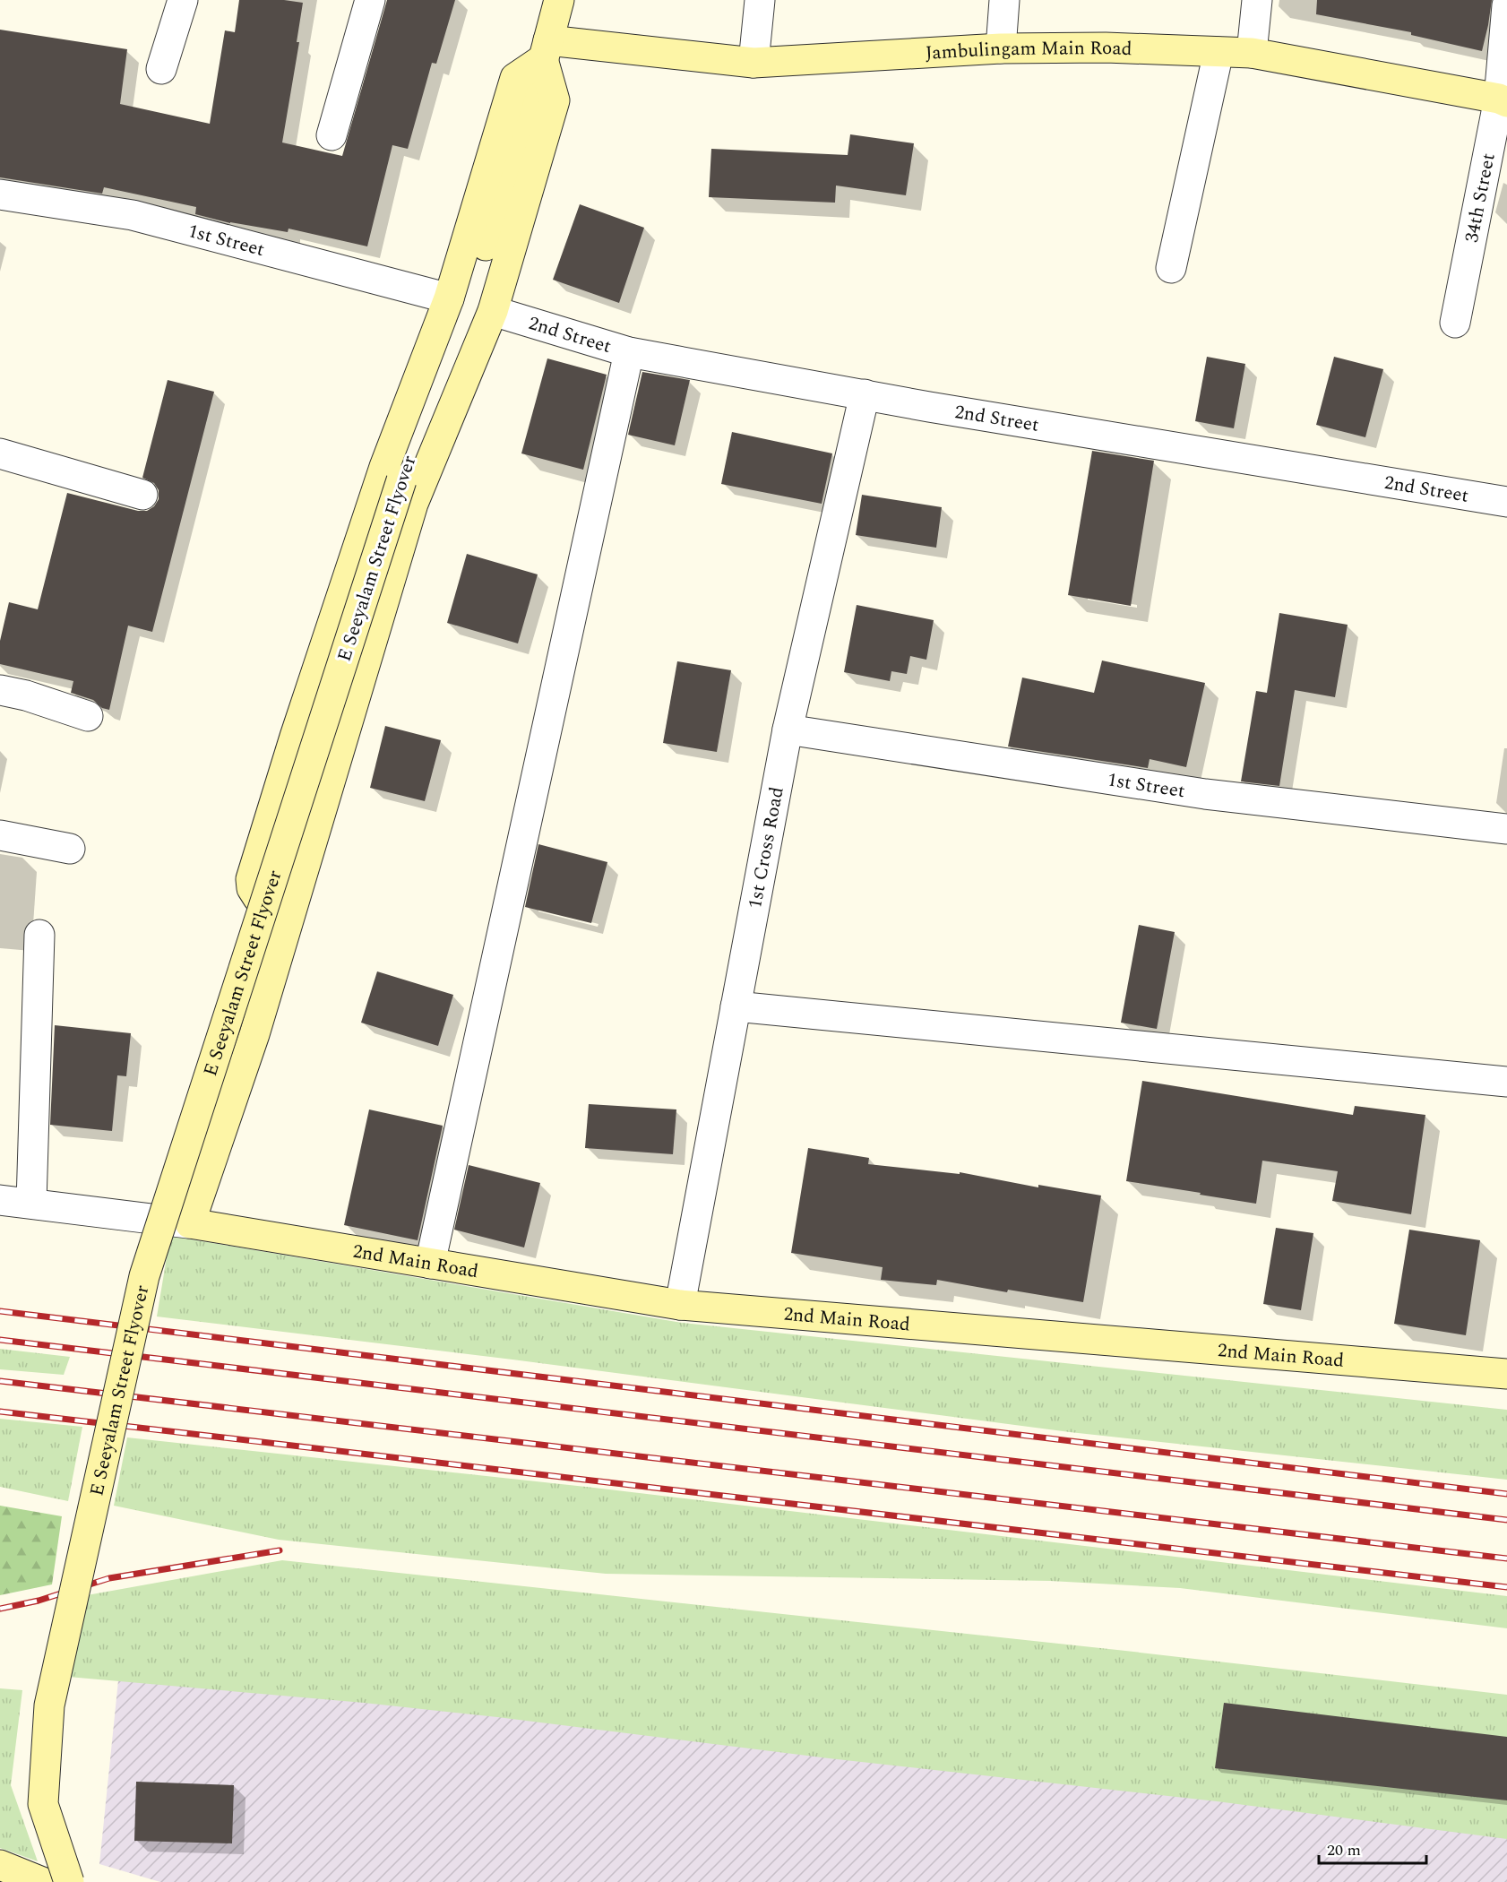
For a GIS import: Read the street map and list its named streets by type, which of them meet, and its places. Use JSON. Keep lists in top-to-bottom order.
{
  "streets": {
    "street": [
      "Jambulingam Main Road",
      "34th Street",
      "1st Street",
      "2nd Street",
      "E Seeyalam Street Flyover",
      "1st Cross Road",
      "2nd Main Road"
    ]
  },
  "crossings": [
    ["Jambulingam Main Road", "34th Street"],
    ["Jambulingam Main Road", "E Seeyalam Street Flyover"],
    ["1st Street", "1st Cross Road"],
    ["2nd Street", "1st Cross Road"],
    ["1st Cross Road", "2nd Main Road"]
  ],
  "scale_bar": "20 m"
}
